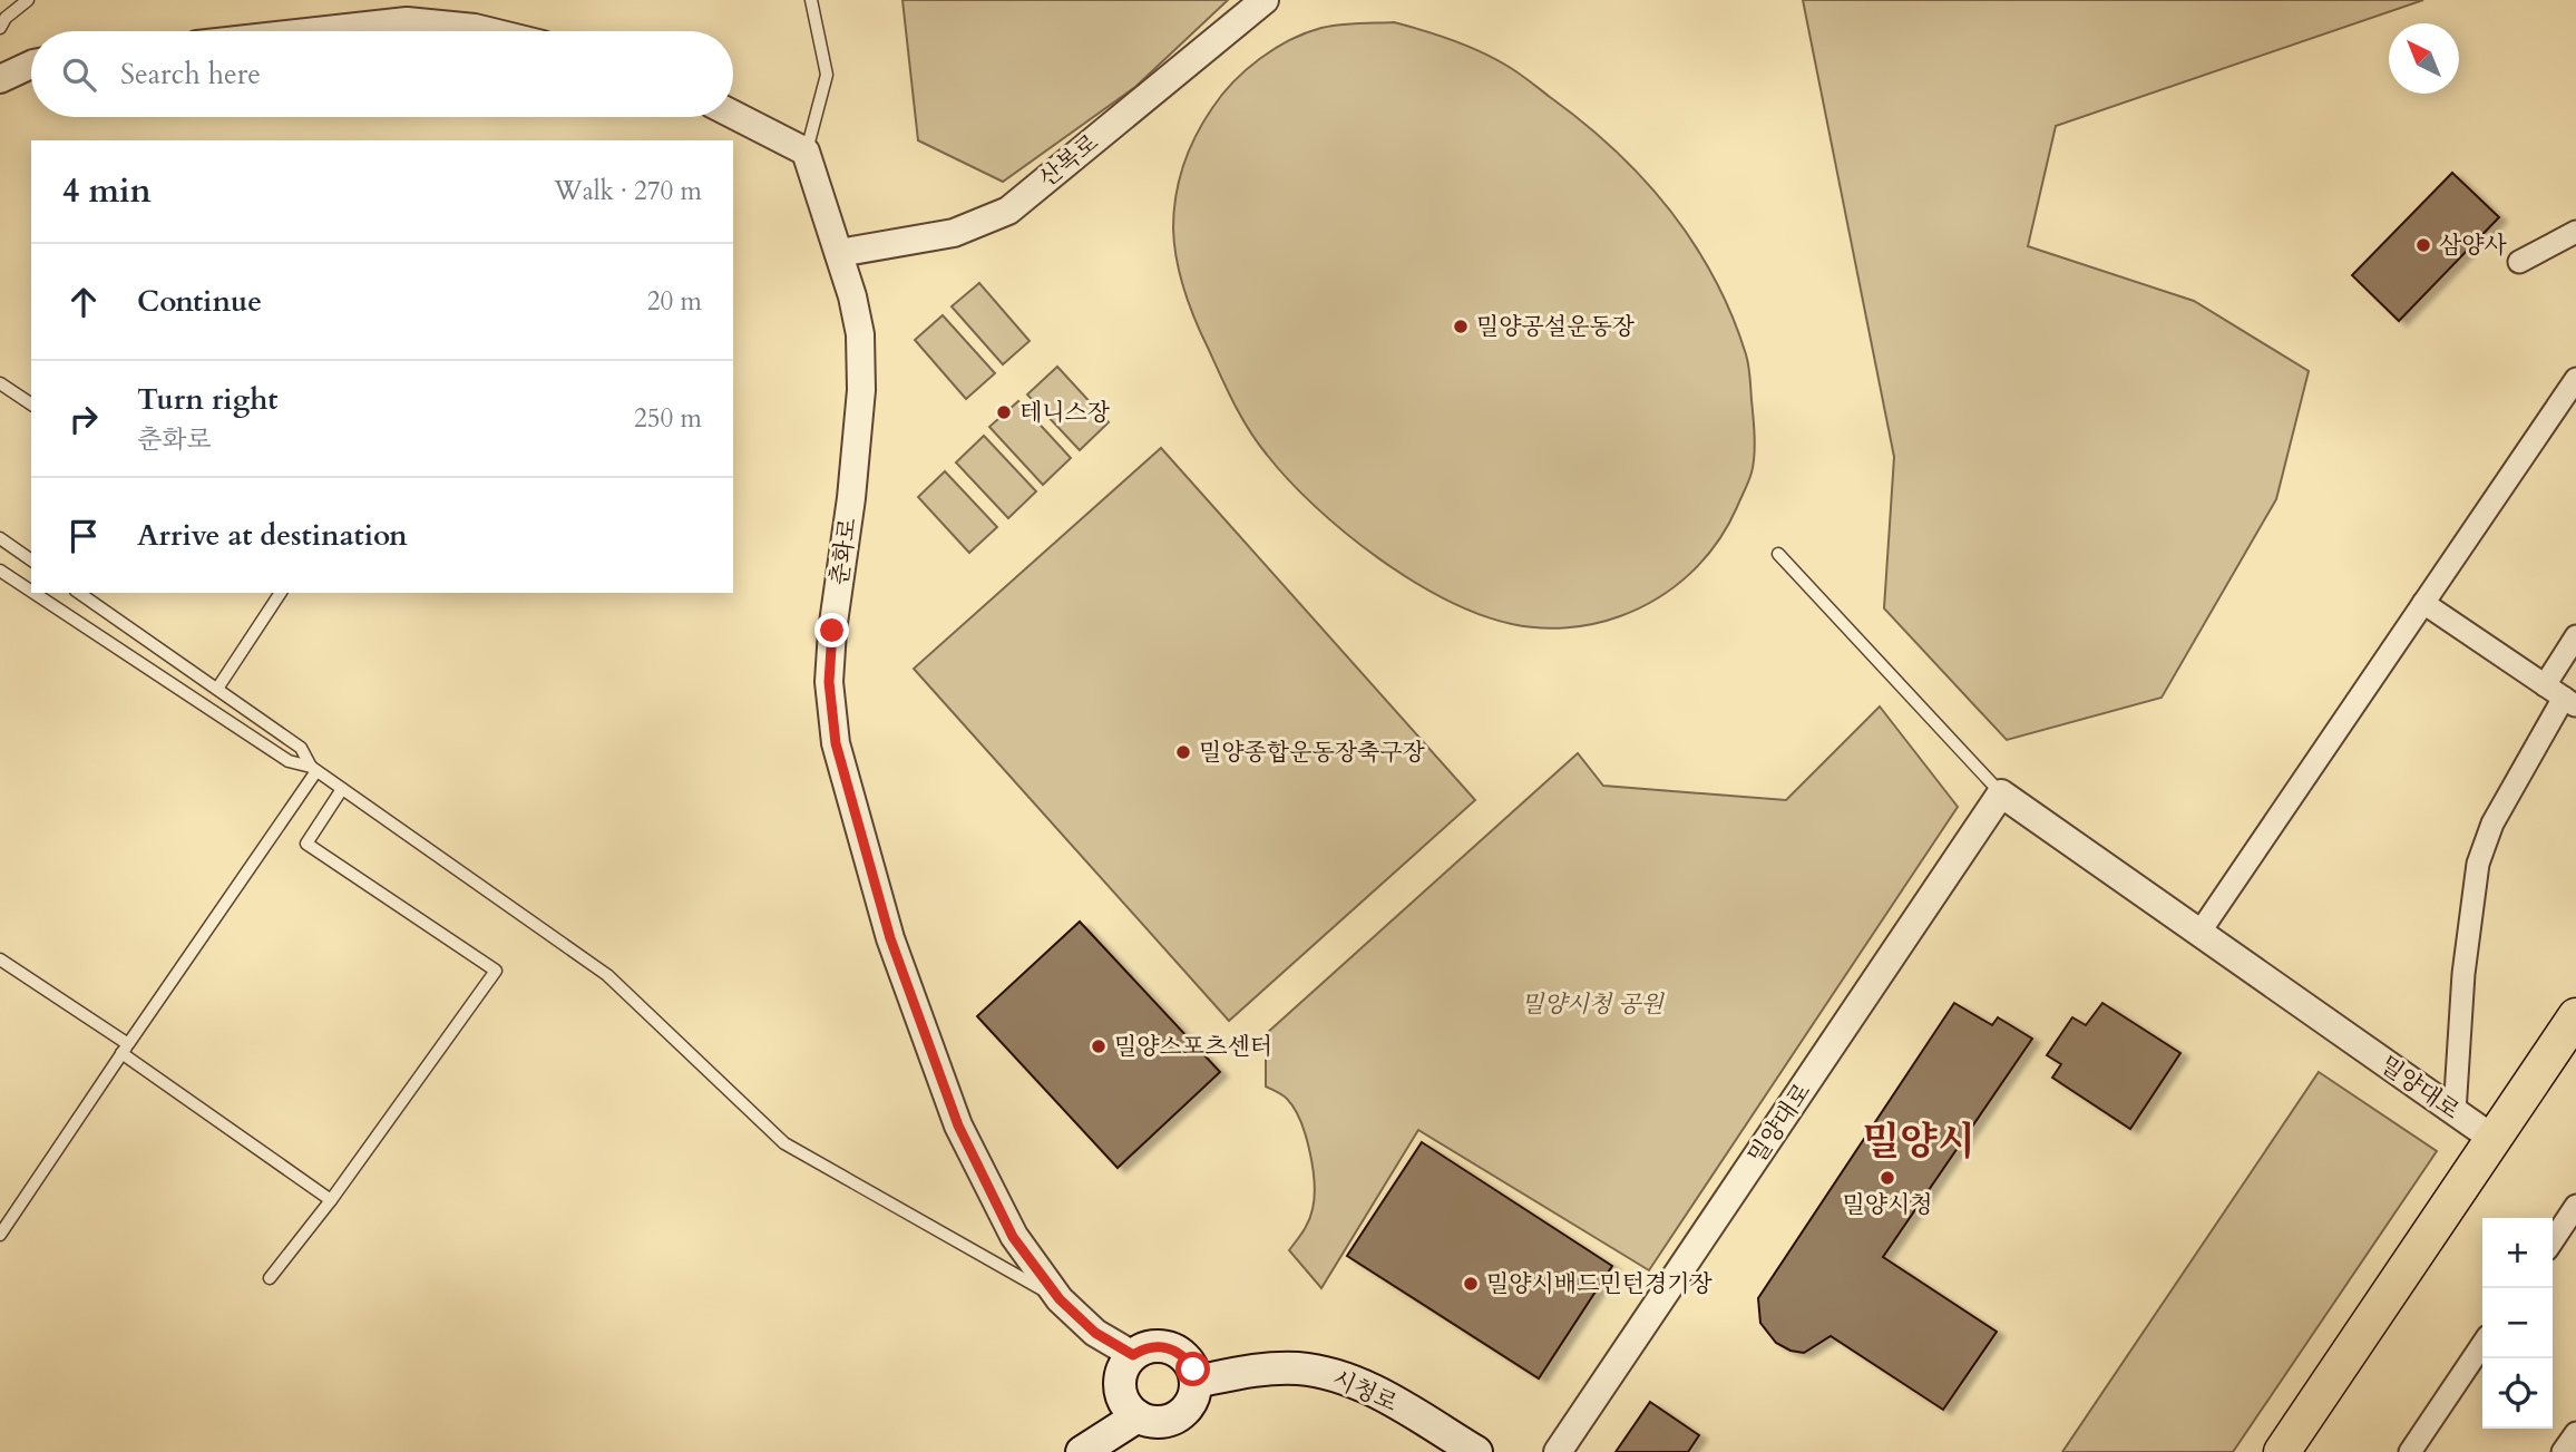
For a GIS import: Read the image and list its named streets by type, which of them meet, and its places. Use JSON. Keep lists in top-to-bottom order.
{
  "streets": {
    "main road": ["시청로"],
    "street": ["산복로", "춘화로", "밀양대로"]
  },
  "crossings": [
    ["산복로", "춘화로"],
    ["춘화로", "시청로"]
  ],
  "districts": ["밀양시"],
  "parks": ["밀양시청 공원"],
  "places": [
    "삼양사",
    "밀양공설운동장",
    "테니스장",
    "밀양종합운동장축구장",
    "밀양스포츠센터",
    "밀양시청",
    "밀양시배드민턴경기장"
  ],
  "north": "top left",
  "page": {
    "search": "Search here",
    "heading": ["4 min", "Walk · 270 m"],
    "list": [
      ["Continue", "20 m"],
      ["Turn right", "춘화로", "250 m"],
      "Arrive at destination"
    ],
    "map_buttons": ["+", "−"]
  }
}
